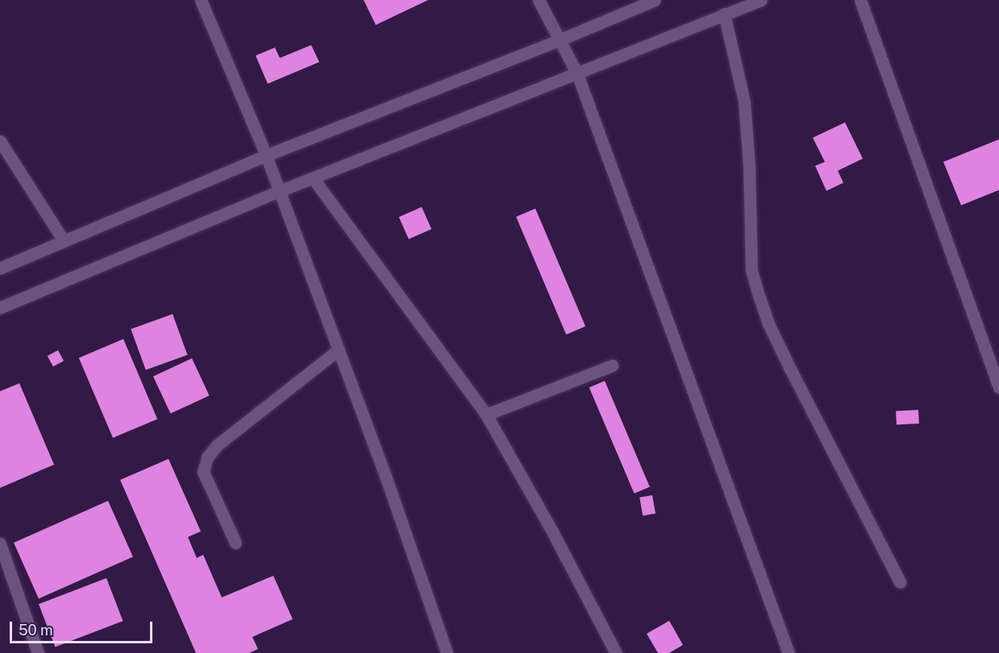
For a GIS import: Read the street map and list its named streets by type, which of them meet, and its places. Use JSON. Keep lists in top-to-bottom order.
{
  "scale_bar": "50 m"
}
